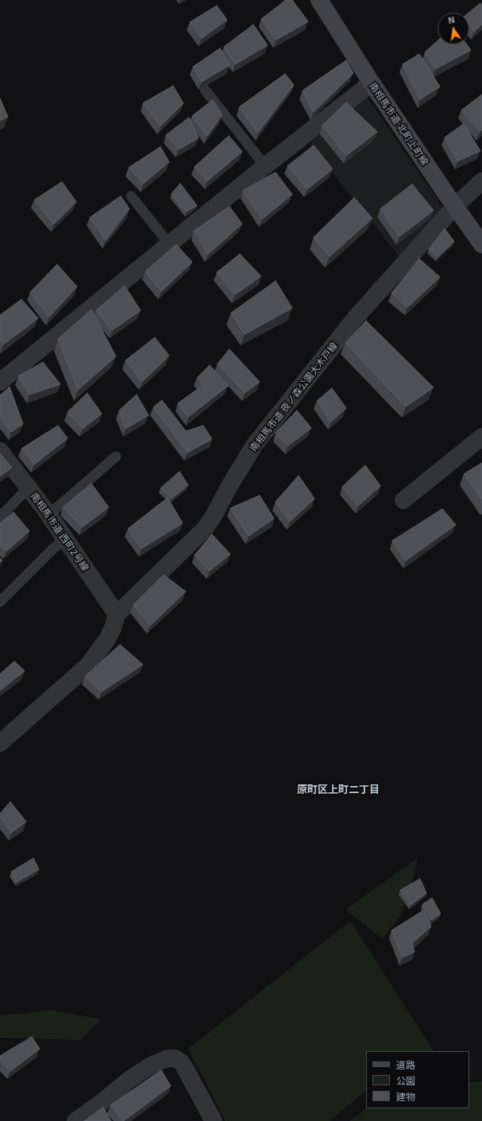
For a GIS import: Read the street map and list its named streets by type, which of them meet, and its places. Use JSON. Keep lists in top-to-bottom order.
{
  "streets": {
    "street": ["南相馬市道 北町上町線", "南相馬市道 夜ノ森公園大木戸線", "南相馬市道 西町2号線"]
  },
  "crossings": [
    ["南相馬市道 北町上町線", "南相馬市道 夜ノ森公園大木戸線"],
    ["南相馬市道 夜ノ森公園大木戸線", "南相馬市道 西町2号線"]
  ],
  "districts": ["原町区上町二丁目"],
  "legend": ["道路", "公園", "建物"],
  "north": "top"
}
